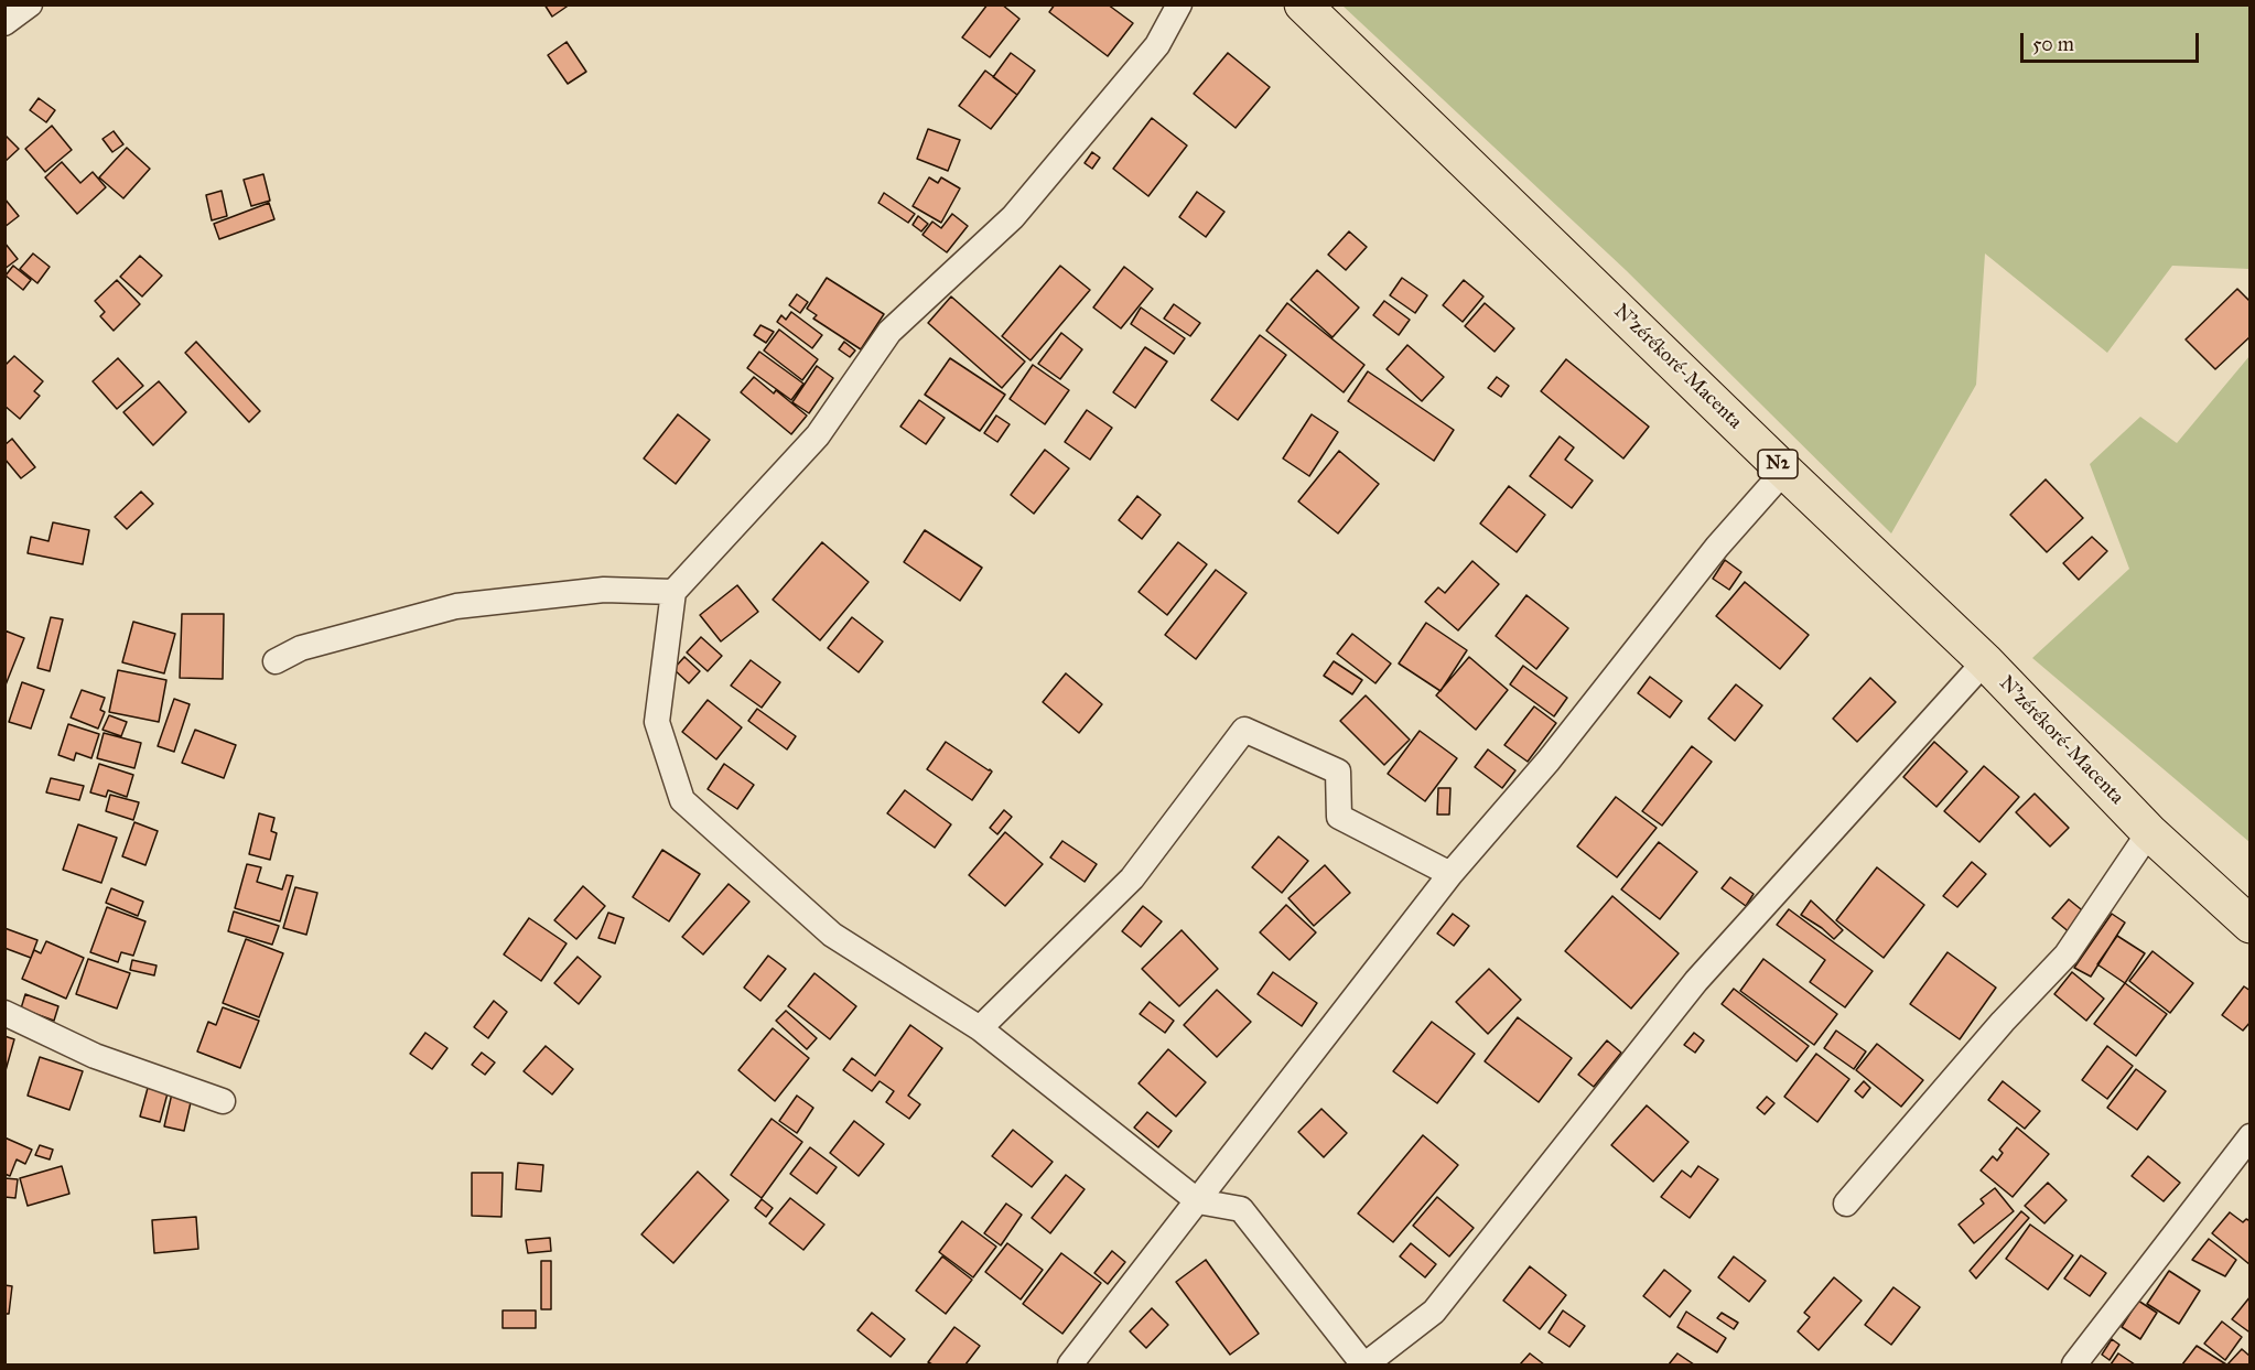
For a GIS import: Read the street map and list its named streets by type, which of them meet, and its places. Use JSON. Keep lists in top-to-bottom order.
{
  "streets": {
    "highway": ["N'zérékoré-Macenta", "N2"]
  },
  "scale_bar": "50 m"
}
